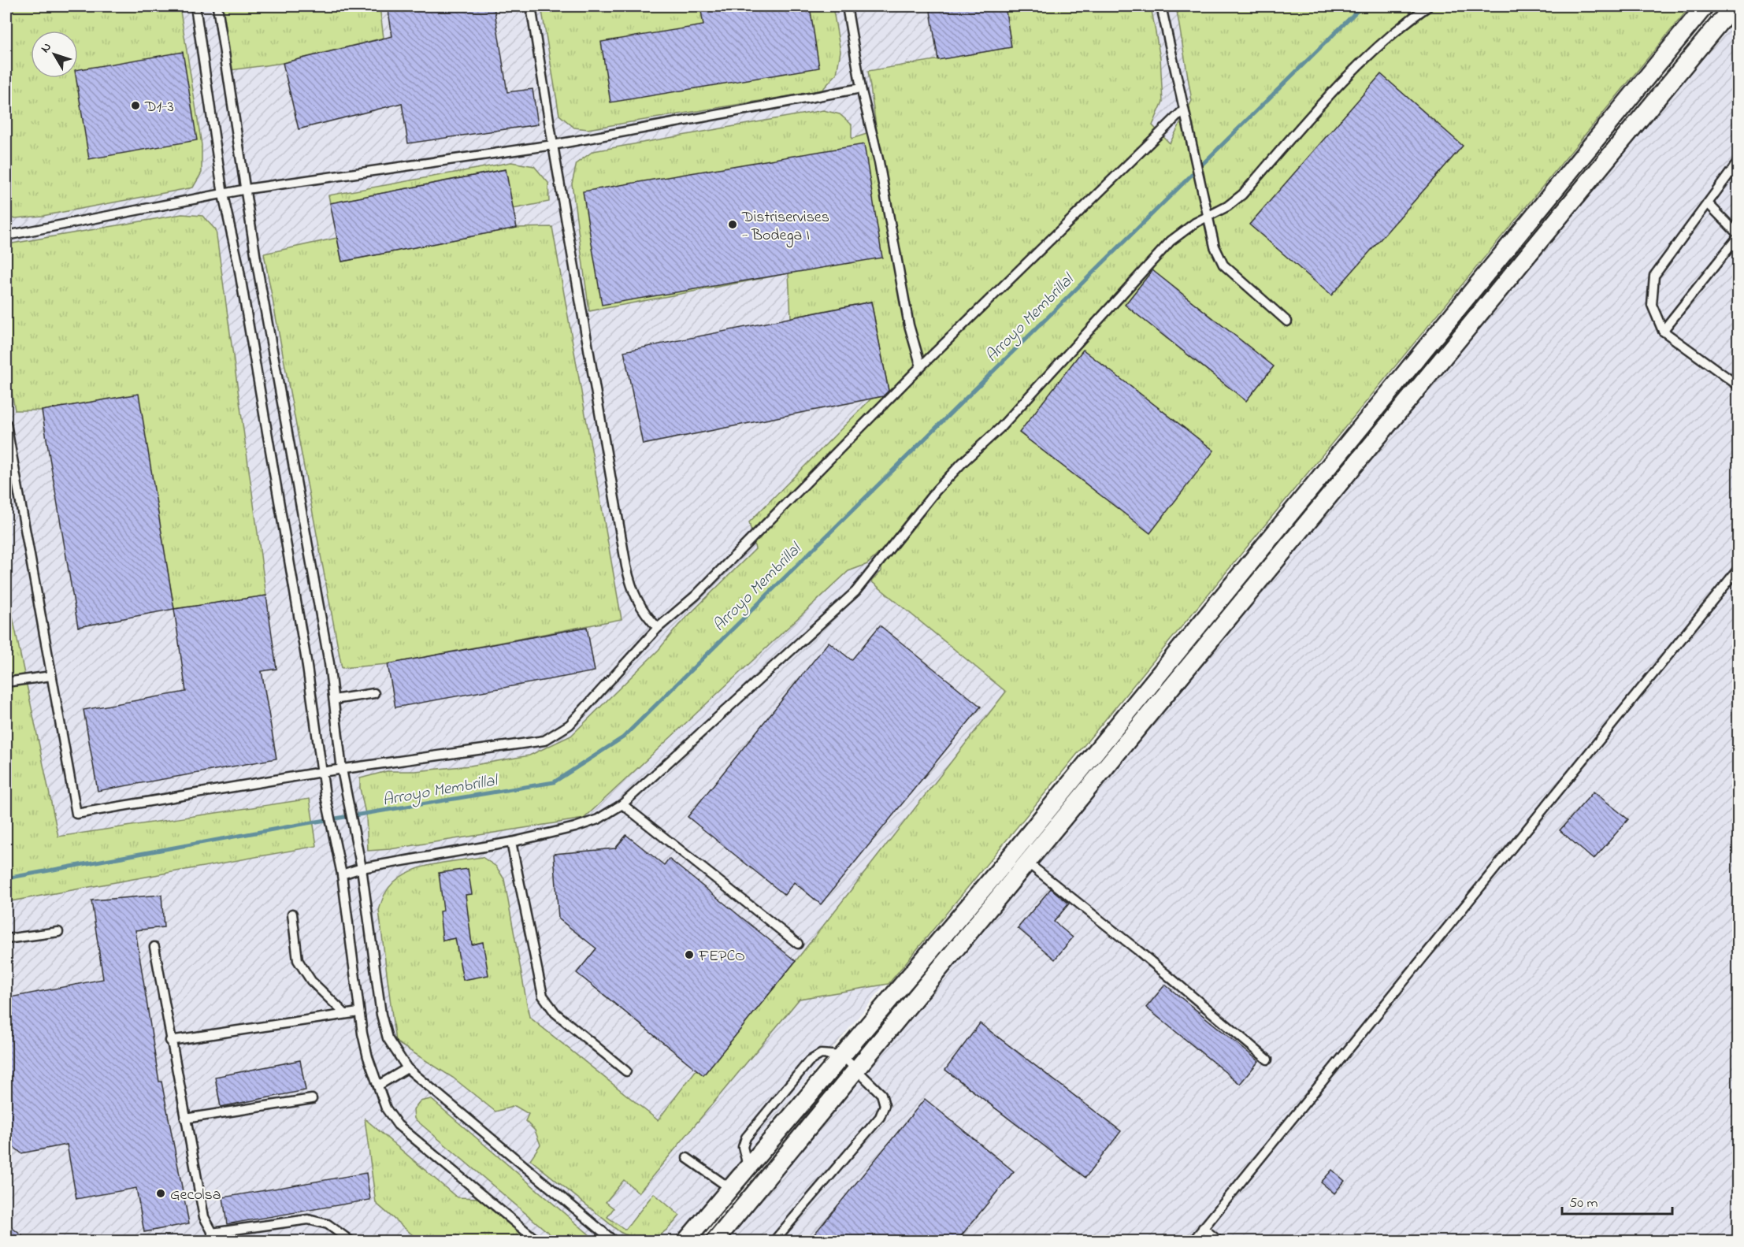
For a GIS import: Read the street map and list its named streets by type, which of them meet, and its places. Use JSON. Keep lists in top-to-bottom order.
{
  "water": ["Arroyo Membrillal"],
  "places": [
    "D1-3",
    "Distriservises - Bodega I",
    "FEPCO",
    "Gecolsa"
  ],
  "scale_bar": "50 m",
  "north": "top left"
}
